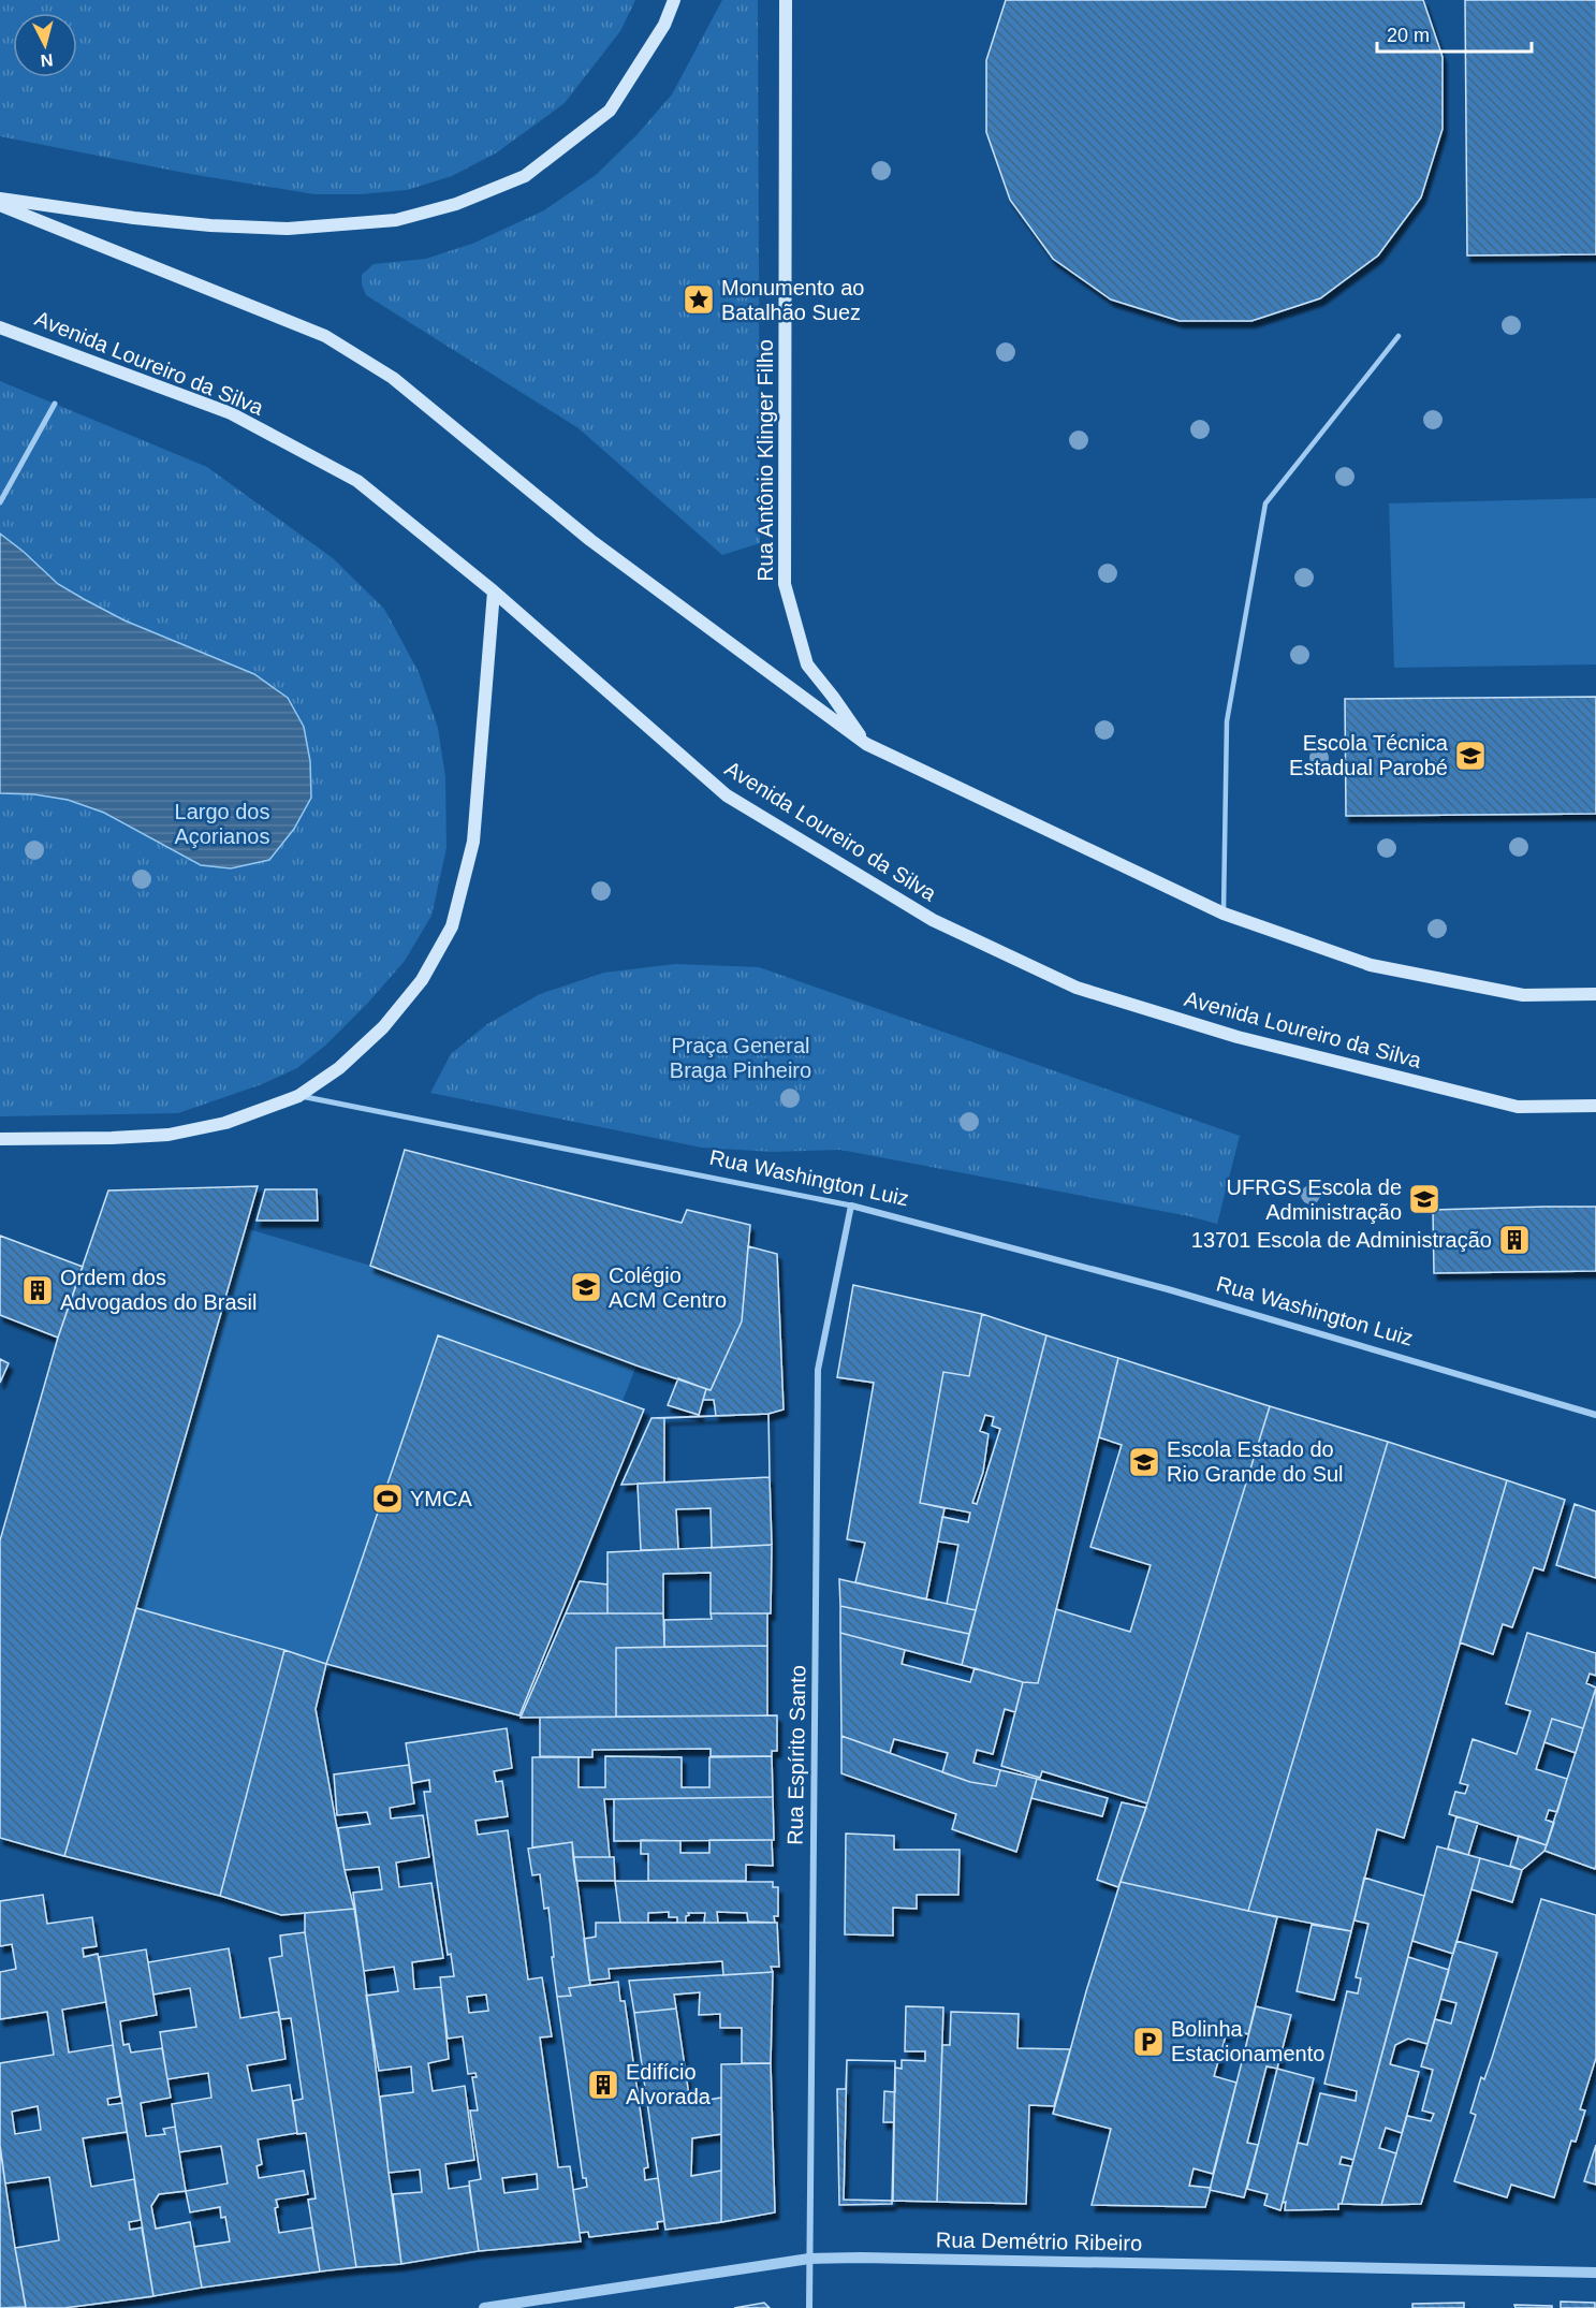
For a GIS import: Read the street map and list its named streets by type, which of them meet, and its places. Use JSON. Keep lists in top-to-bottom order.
{
  "streets": {
    "main road": ["Avenida Loureiro da Silva", "Rua Antônio Klinger Filho"],
    "street": ["Rua Washington Luiz", "Rua Espírito Santo", "Rua Demétrio Ribeiro"]
  },
  "crossings": [
    ["Rua Washington Luiz", "Rua Espírito Santo"],
    ["Rua Espírito Santo", "Rua Demétrio Ribeiro"]
  ],
  "parks": ["Largo dos Açorianos", "Praça General Braga Pinheiro"],
  "places": {
    "place": ["Monumento ao Batalhão Suez"],
    "school or university": [
      "Escola Técnica Estadual Parobé",
      "UFRGS Escola de Administração",
      "Colégio ACM Centro",
      "Escola Estado do Rio Grande do Sul"
    ],
    "building": ["13701 Escola de Administração", "Ordem dos Advogados do Brasil", "Edifício Alvorada"],
    "sports": ["YMCA"],
    "parking": ["Bolinha Estacionamento"]
  },
  "scale_bar": "20 m",
  "north": "bottom"
}
